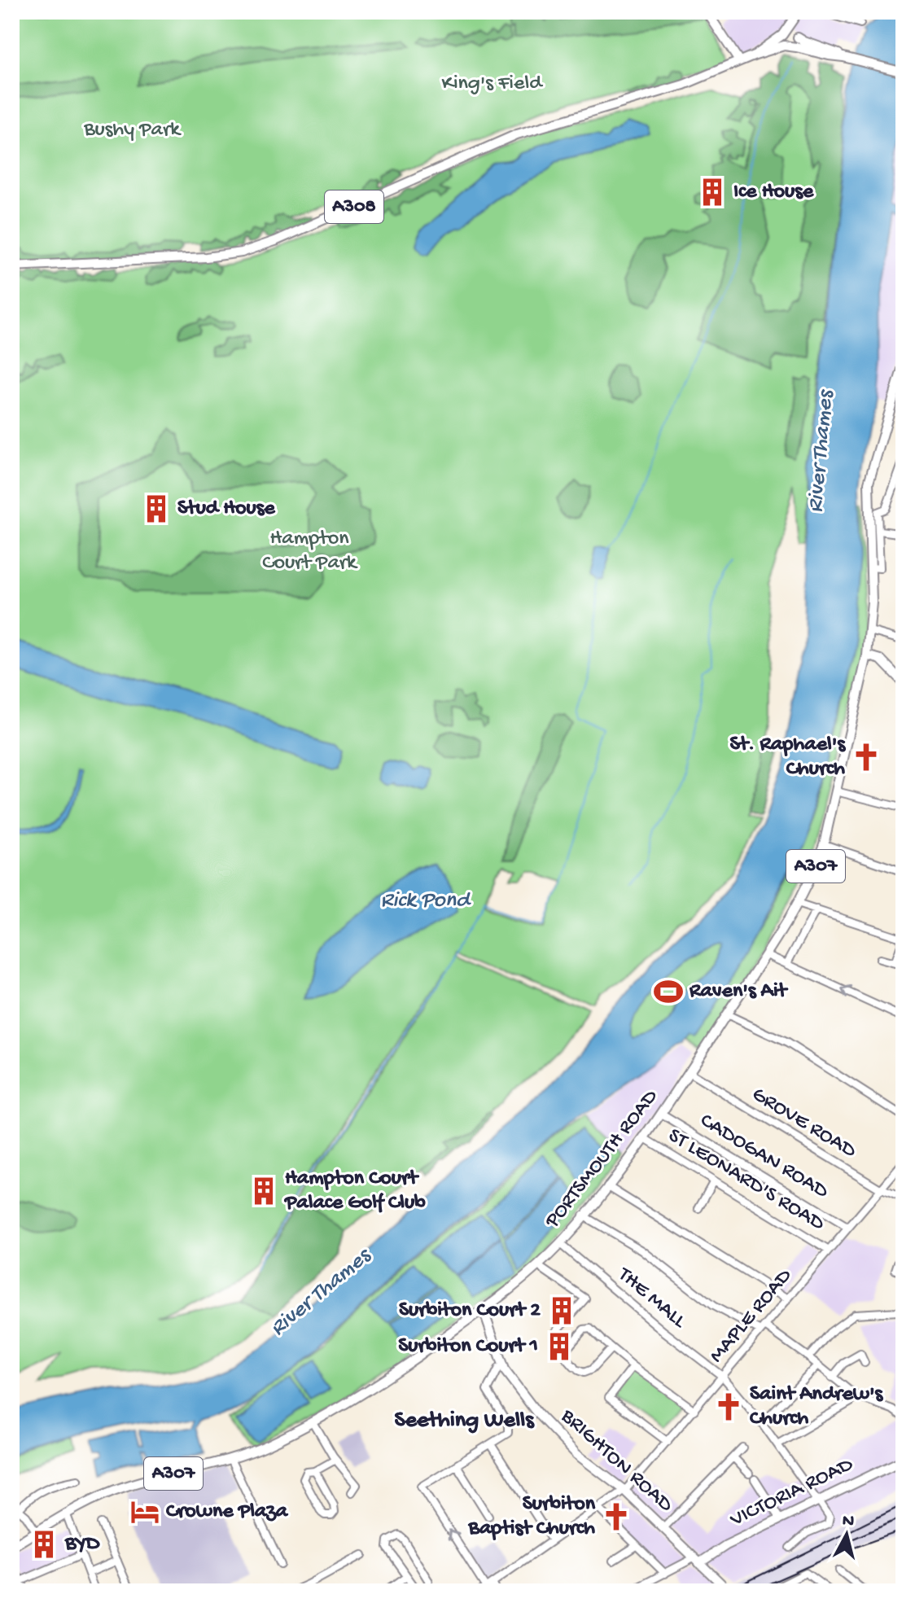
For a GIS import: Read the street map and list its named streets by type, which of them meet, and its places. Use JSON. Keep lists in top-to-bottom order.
{
  "streets": {
    "main road": [
      "A308",
      "A307",
      "PORTSMOUTH ROAD",
      "BRIGHTON ROAD",
      "VICTORIA ROAD"
    ],
    "street": [
      "GROVE ROAD",
      "CADOGAN ROAD",
      "ST LEONARD'S ROAD",
      "THE MALL",
      "MAPLE ROAD"
    ]
  },
  "crossings": [
    ["A307", "PORTSMOUTH ROAD"],
    ["GROVE ROAD", "PORTSMOUTH ROAD"],
    ["GROVE ROAD", "MAPLE ROAD"],
    ["CADOGAN ROAD", "PORTSMOUTH ROAD"],
    ["CADOGAN ROAD", "MAPLE ROAD"],
    ["PORTSMOUTH ROAD", "ST LEONARD'S ROAD"],
    ["PORTSMOUTH ROAD", "THE MALL"],
    ["PORTSMOUTH ROAD", "BRIGHTON ROAD"],
    ["ST LEONARD'S ROAD", "MAPLE ROAD"],
    ["THE MALL", "MAPLE ROAD"],
    ["THE MALL", "VICTORIA ROAD"],
    ["MAPLE ROAD", "BRIGHTON ROAD"],
    ["BRIGHTON ROAD", "VICTORIA ROAD"]
  ],
  "districts": ["Seething Wells"],
  "water": ["River Thames", "Rick Pond"],
  "parks": ["King's Field", "Bushy Park", "Hampton Court Park"],
  "places": {
    "building": [
      "Ice House",
      "Stud House",
      "Hampton Court Palace Golf Club",
      "Surbiton Court 2",
      "Surbiton Court 1",
      "BYD"
    ],
    "church": ["St. Raphael's Church", "Saint Andrew's Church", "Surbiton Baptist Church"],
    "sports": ["Raven's Ait"],
    "hotel": ["Crowne Plaza"]
  },
  "north": "top"
}
